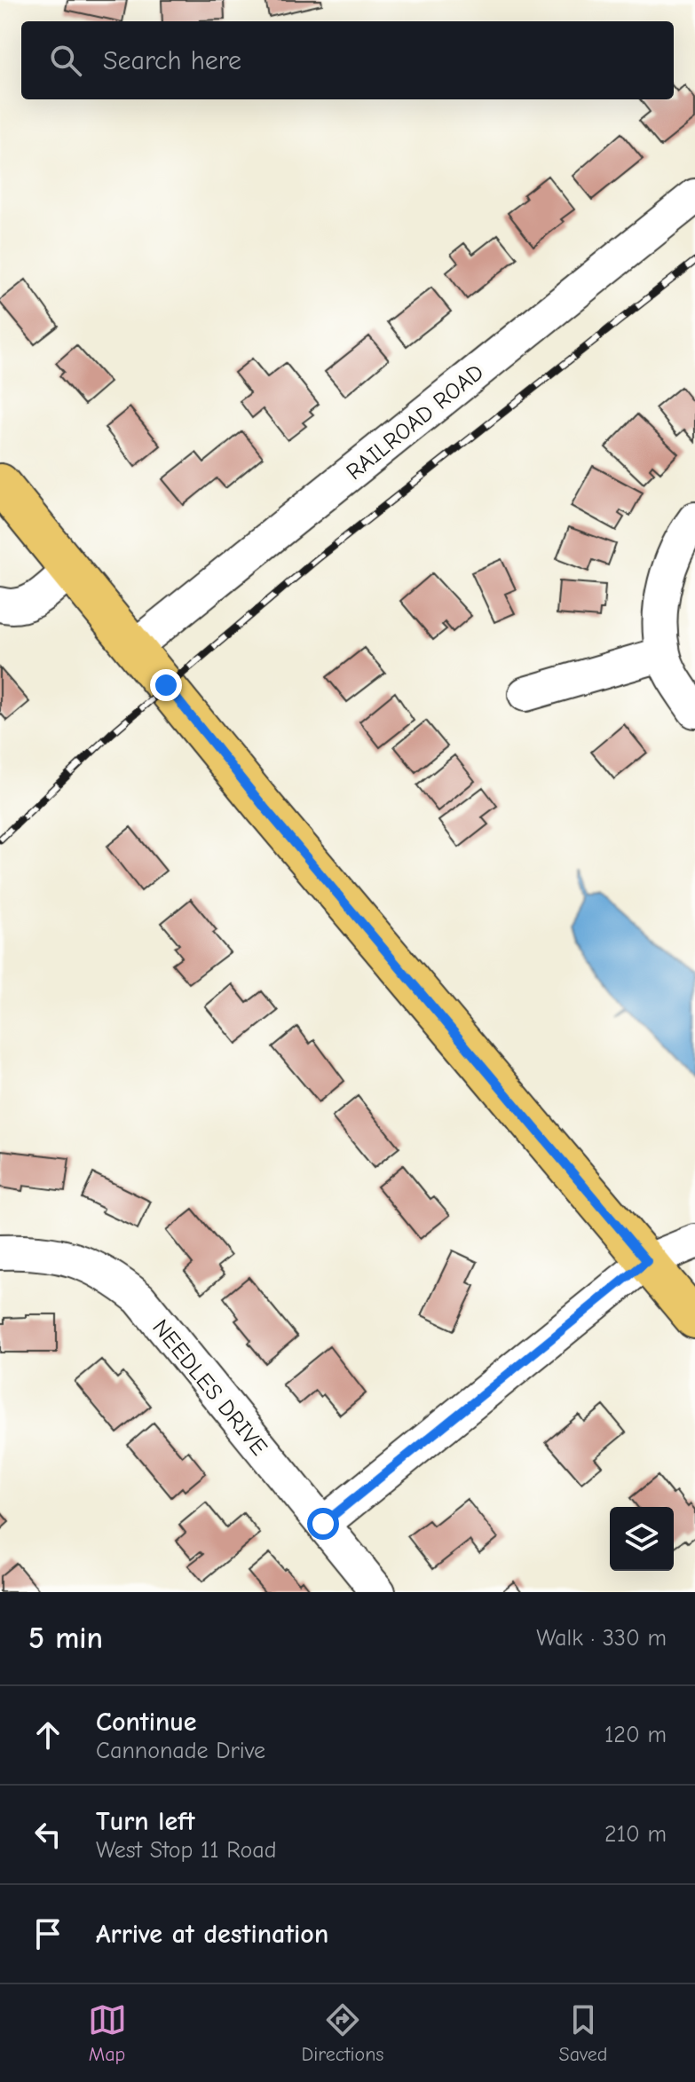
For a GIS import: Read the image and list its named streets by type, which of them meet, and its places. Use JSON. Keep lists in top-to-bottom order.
{
  "streets": {
    "street": ["RAILROAD ROAD", "NEEDLES DRIVE"]
  },
  "page": {
    "search": "Search here",
    "heading": ["5 min", "Walk · 330 m"],
    "list": [
      ["Continue", "Cannonade Drive", "120 m"],
      ["Turn left", "West Stop 11 Road", "210 m"],
      "Arrive at destination"
    ],
    "nav": ["Map", "Directions", "Saved"]
  }
}
